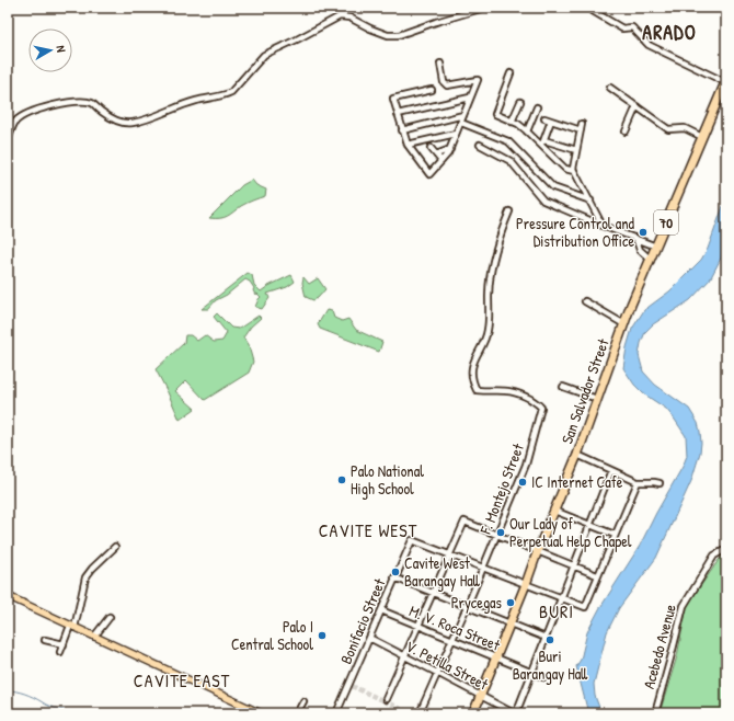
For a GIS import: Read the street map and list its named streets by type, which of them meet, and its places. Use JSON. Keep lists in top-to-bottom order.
{
  "streets": {
    "highway": ["70", "San Salvador Street"],
    "street": [
      "F. Montejo Street",
      "Bonifacio Street",
      "M. V. Roca Street",
      "Acebedo Avenue",
      "V. Petilla Street"
    ]
  },
  "crossings": [
    ["San Salvador Street", "M. V. Roca Street"],
    ["San Salvador Street", "V. Petilla Street"],
    ["F. Montejo Street", "M. V. Roca Street"],
    ["F. Montejo Street", "V. Petilla Street"],
    ["Bonifacio Street", "M. V. Roca Street"],
    ["Bonifacio Street", "V. Petilla Street"]
  ],
  "districts": [
    "ARADO",
    "CAVITE WEST",
    "BURI",
    "CAVITE EAST"
  ],
  "places": [
    "Pressure Control and Distribution Office",
    "Palo National High School",
    "IC Internet Cafe",
    "Our Lady of Perpetual Help Chapel",
    "Cavite West Barangay Hall",
    "Prycegas",
    "Palo I Central School",
    "Buri Barangay Hall"
  ],
  "north": "right"
}
